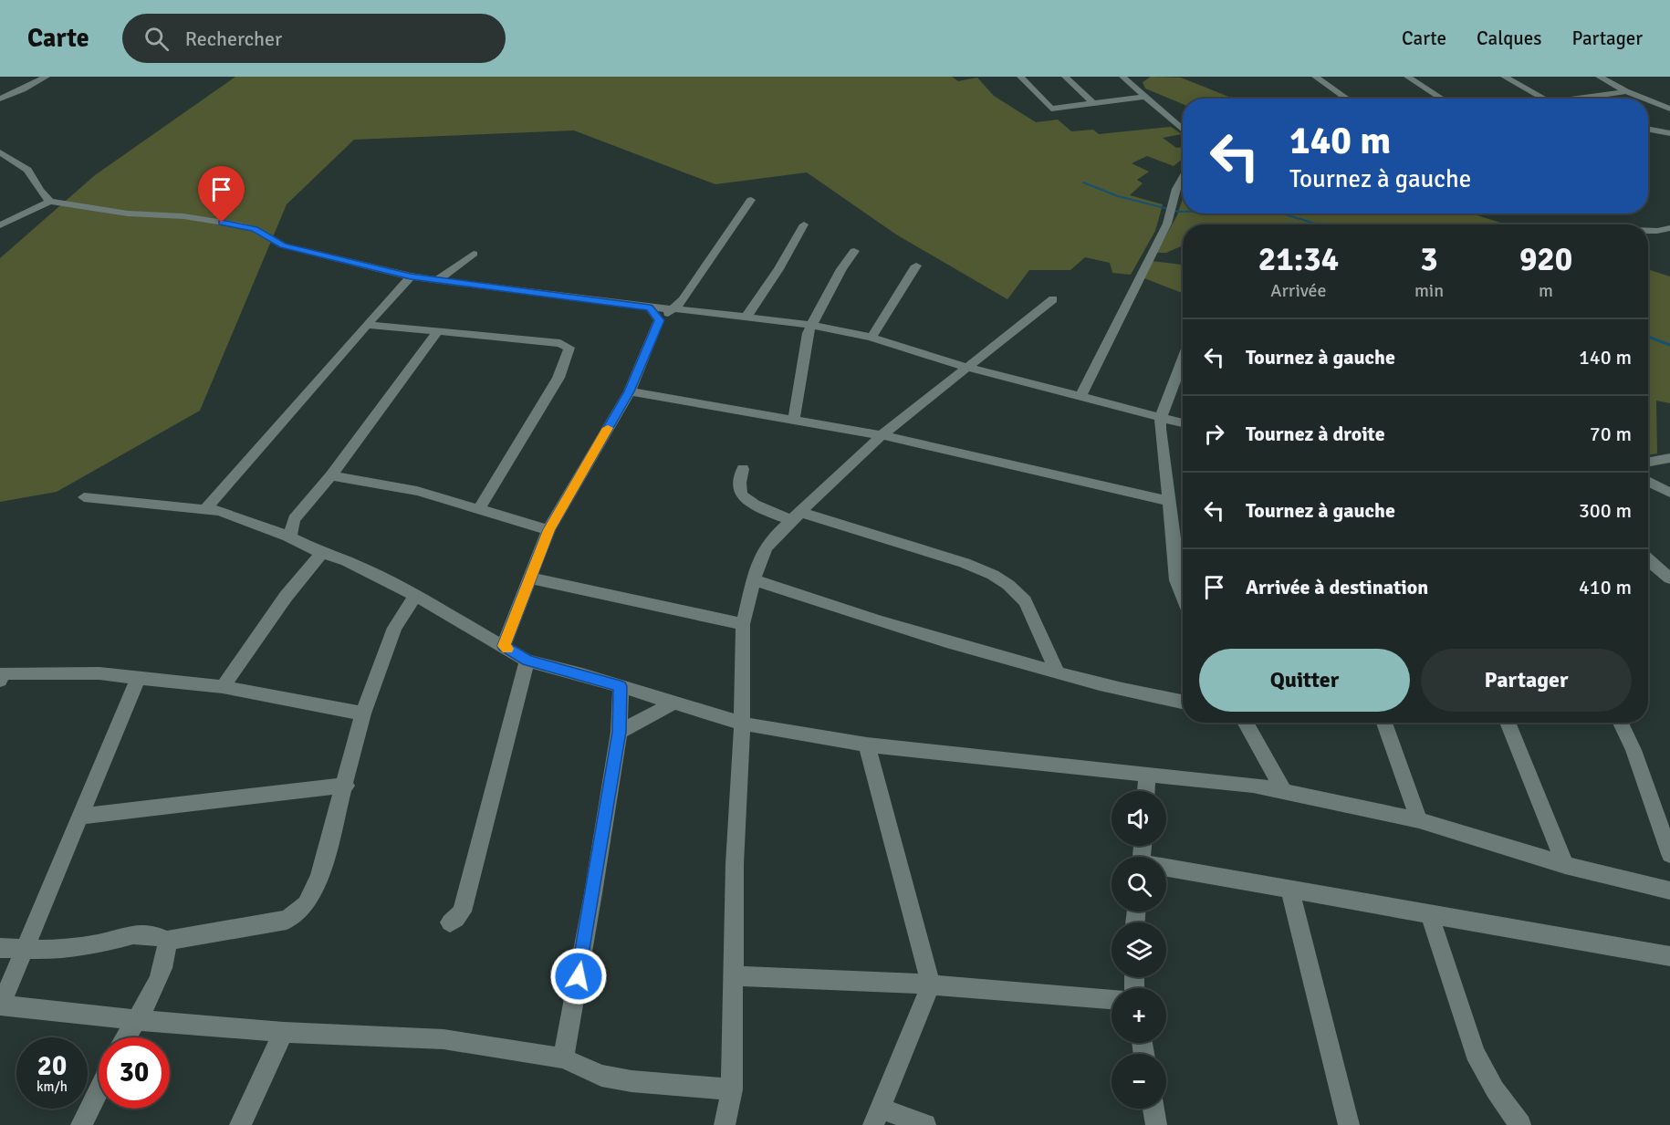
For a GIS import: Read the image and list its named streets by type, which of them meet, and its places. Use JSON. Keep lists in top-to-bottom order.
{
  "page": {
    "header": "Carte",
    "search": "Rechercher",
    "nav": ["Carte", "Calques", "Partager"],
    "turn": ["140 m", "Tournez à gauche"],
    "eta": [
      "21:34",
      "Arrivée",
      "3",
      "min",
      "920",
      "m"
    ],
    "list": [
      {
        "name": "Tournez à gauche",
        "value": "140 m"
      },
      {
        "name": "Tournez à droite",
        "value": "70 m"
      },
      {
        "name": "Tournez à gauche",
        "value": "300 m"
      },
      {
        "name": "Arrivée à destination",
        "value": "410 m"
      }
    ],
    "buttons": ["Quitter", "Partager"],
    "map_buttons": ["+", "−"],
    "speed": "20 km/h",
    "limit": "30"
  }
}
